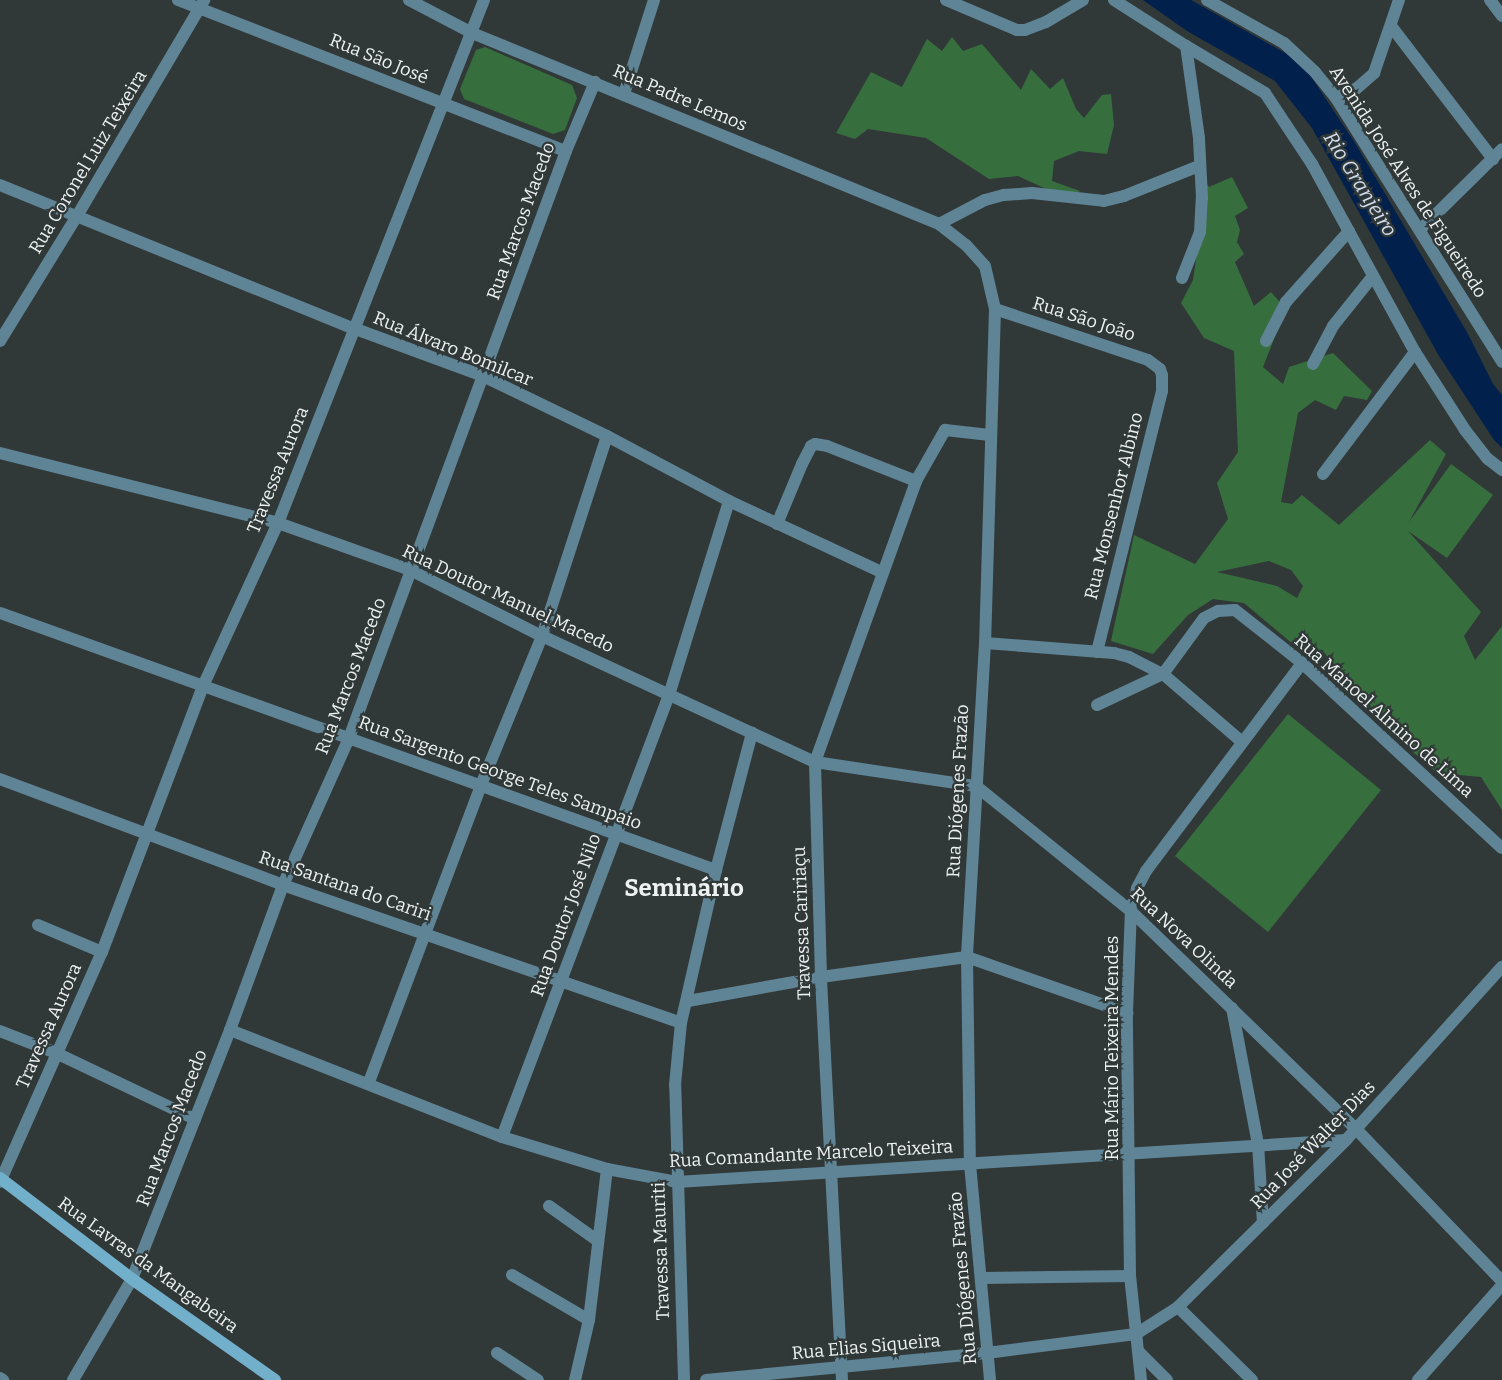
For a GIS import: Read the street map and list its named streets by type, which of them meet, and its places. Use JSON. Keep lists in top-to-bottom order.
{
  "streets": {
    "street": [
      "Rua São José",
      "Rua Padre Lemos",
      "Rua Coronel Luiz Teixeira",
      "Avenida José Alves de Figueiredo",
      "Rua Marcos Macedo",
      "Rua São João",
      "Rua Álvaro Bomilcar",
      "Travessa Aurora",
      "Rua Monsenhor Albino",
      "Rua Doutor Manuel Macedo",
      "Rua Manoel Almino de Lima",
      "Rua Sargento George Teles Sampaio",
      "Rua Diógenes Frazão",
      "Rua Santana do Cariri",
      "Rua Doutor José Nilo",
      "Travessa Caririaçu",
      "Rua Nova Olinda",
      "Rua Mário Teixeira Mendes",
      "Rua José Walter Dias",
      "Rua Comandante Marcelo Teixeira",
      "Travessa Mauriti",
      "Rua Lavras da Mangabeira",
      "Rua Elias Siqueira"
    ]
  },
  "crossings": [
    ["Rua São José", "Rua Coronel Luiz Teixeira"],
    ["Rua São José", "Rua Marcos Macedo"],
    ["Rua São José", "Travessa Aurora"],
    ["Rua Padre Lemos", "Rua Marcos Macedo"],
    ["Rua Padre Lemos", "Travessa Aurora"],
    ["Rua Padre Lemos", "Rua Diógenes Frazão"],
    ["Rua Coronel Luiz Teixeira", "Rua Álvaro Bomilcar"],
    ["Rua Marcos Macedo", "Rua Álvaro Bomilcar"],
    ["Rua Marcos Macedo", "Rua Doutor Manuel Macedo"],
    ["Rua Marcos Macedo", "Rua Sargento George Teles Sampaio"],
    ["Rua Marcos Macedo", "Rua Santana do Cariri"],
    ["Rua Marcos Macedo", "Rua Comandante Marcelo Teixeira"],
    ["Rua Marcos Macedo", "Rua Lavras da Mangabeira"],
    ["Rua São João", "Rua Monsenhor Albino"],
    ["Rua São João", "Rua Diógenes Frazão"],
    ["Rua Álvaro Bomilcar", "Travessa Aurora"],
    ["Rua Álvaro Bomilcar", "Rua Doutor José Nilo"],
    ["Rua Álvaro Bomilcar", "Travessa Caririaçu"],
    ["Travessa Aurora", "Rua Doutor Manuel Macedo"],
    ["Travessa Aurora", "Rua Sargento George Teles Sampaio"],
    ["Travessa Aurora", "Rua Santana do Cariri"],
    ["Travessa Aurora", "Rua Lavras da Mangabeira"],
    ["Rua Doutor Manuel Macedo", "Rua Diógenes Frazão"],
    ["Rua Doutor Manuel Macedo", "Rua Doutor José Nilo"],
    ["Rua Doutor Manuel Macedo", "Travessa Caririaçu"],
    ["Rua Doutor Manuel Macedo", "Rua Nova Olinda"],
    ["Rua Doutor Manuel Macedo", "Travessa Mauriti"],
    ["Rua Manoel Almino de Lima", "Rua Mário Teixeira Mendes"],
    ["Rua Sargento George Teles Sampaio", "Rua Doutor José Nilo"],
    ["Rua Sargento George Teles Sampaio", "Travessa Mauriti"],
    ["Rua Diógenes Frazão", "Travessa Caririaçu"],
    ["Rua Diógenes Frazão", "Rua Nova Olinda"],
    ["Rua Diógenes Frazão", "Rua Comandante Marcelo Teixeira"],
    ["Rua Diógenes Frazão", "Rua Elias Siqueira"],
    ["Rua Santana do Cariri", "Rua Doutor José Nilo"],
    ["Rua Santana do Cariri", "Travessa Mauriti"],
    ["Rua Doutor José Nilo", "Rua Comandante Marcelo Teixeira"],
    ["Travessa Caririaçu", "Rua Comandante Marcelo Teixeira"],
    ["Travessa Caririaçu", "Rua Elias Siqueira"],
    ["Rua Nova Olinda", "Rua Mário Teixeira Mendes"],
    ["Rua Nova Olinda", "Rua José Walter Dias"],
    ["Rua Mário Teixeira Mendes", "Rua José Walter Dias"],
    ["Rua Mário Teixeira Mendes", "Rua Comandante Marcelo Teixeira"],
    ["Rua Mário Teixeira Mendes", "Rua Elias Siqueira"],
    ["Rua José Walter Dias", "Rua Comandante Marcelo Teixeira"],
    ["Rua José Walter Dias", "Rua Elias Siqueira"],
    ["Rua Comandante Marcelo Teixeira", "Travessa Mauriti"]
  ],
  "districts": ["Seminário"],
  "water": ["Rio Granjeiro"]
}
